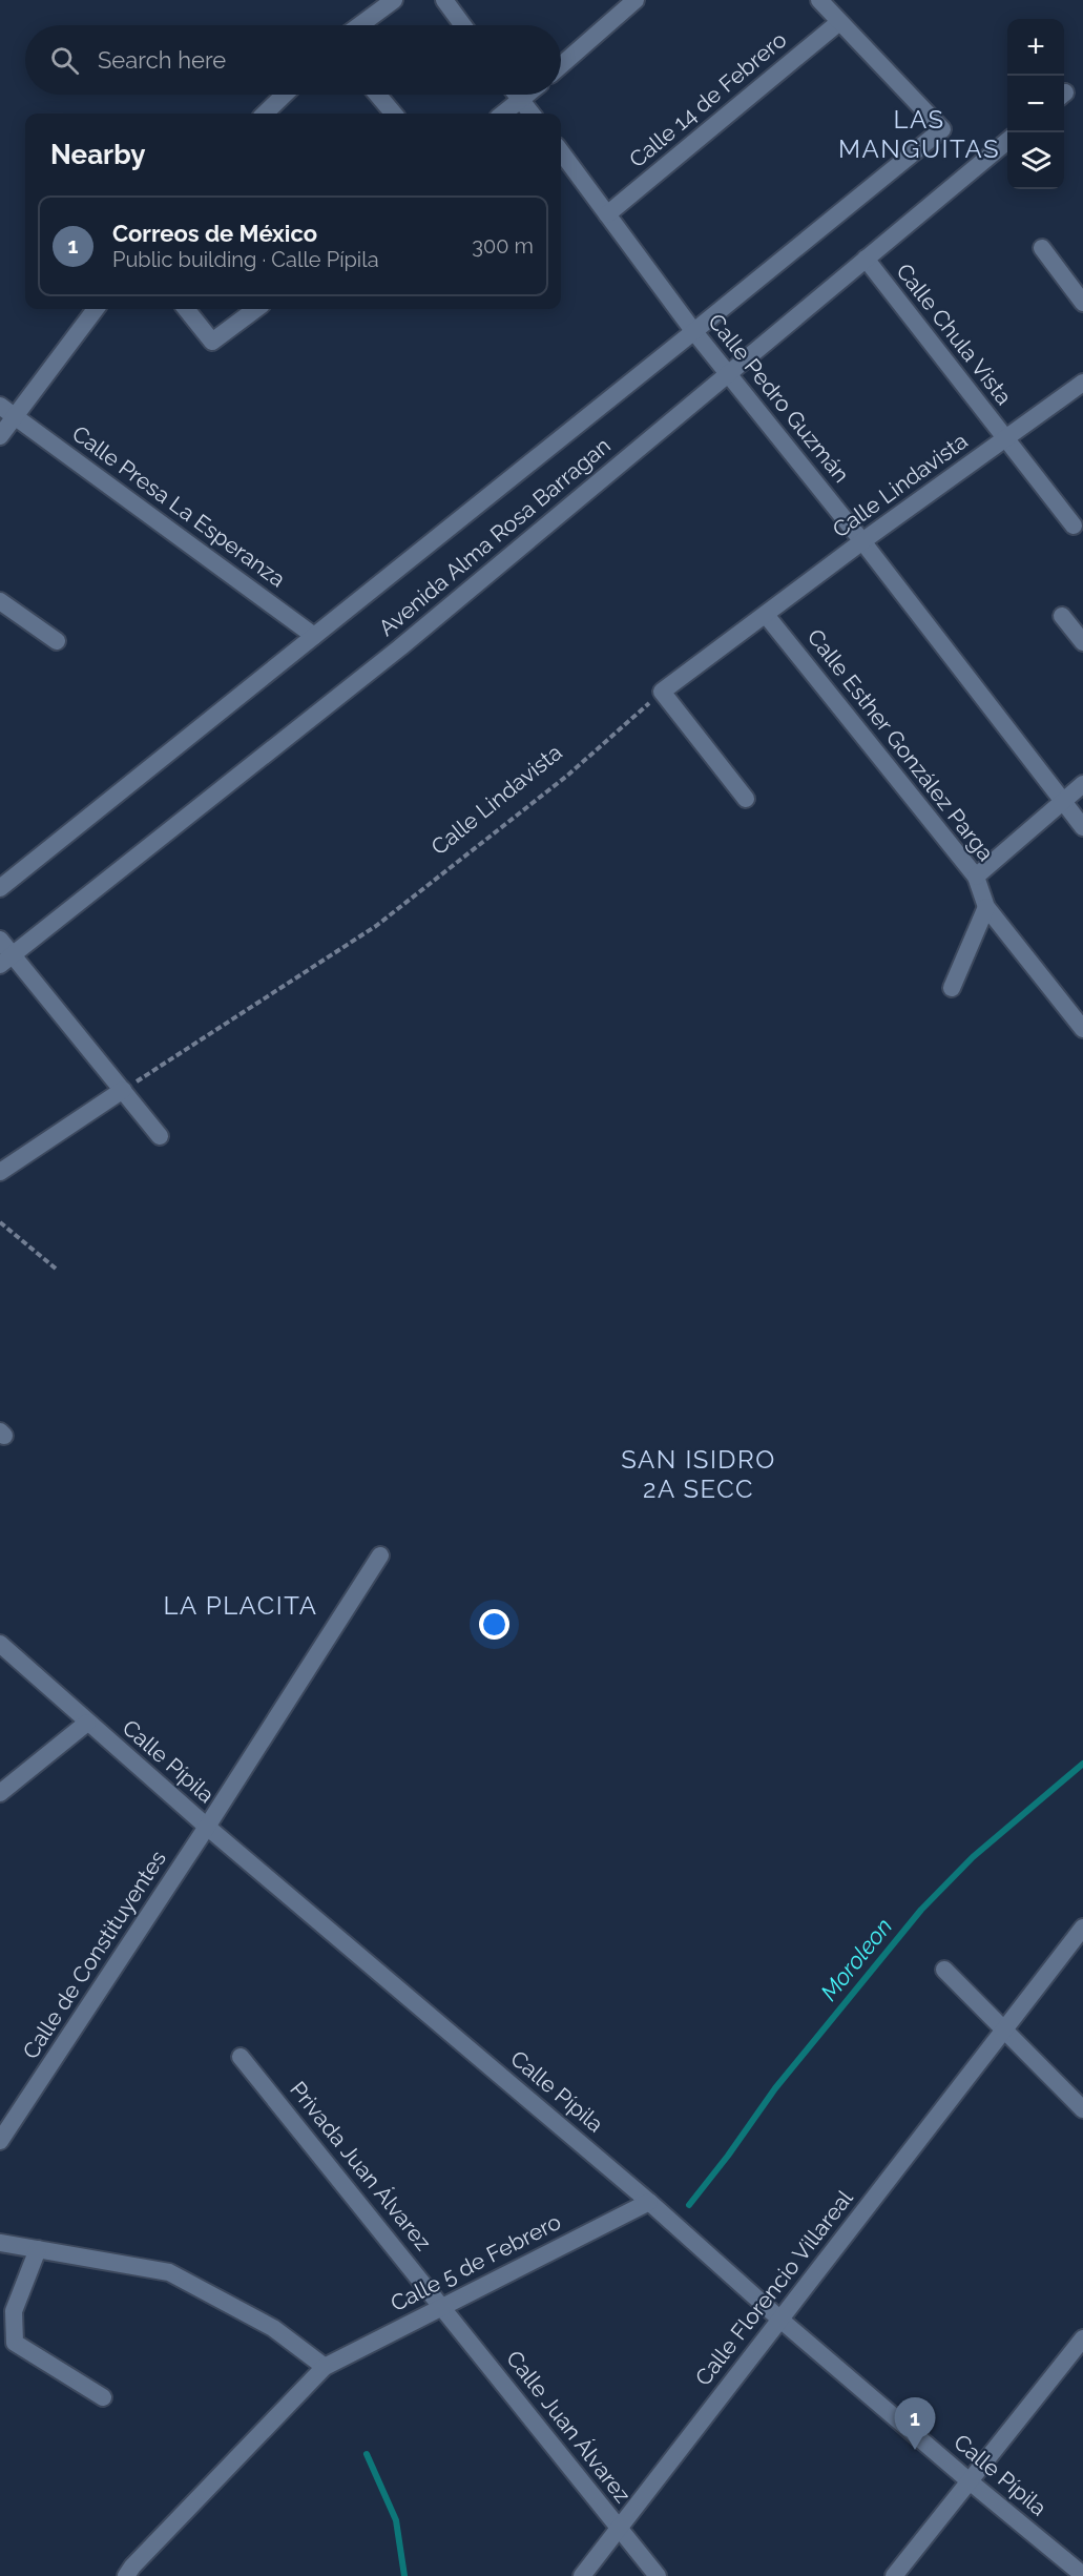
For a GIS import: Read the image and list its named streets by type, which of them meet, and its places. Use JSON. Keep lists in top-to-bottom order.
{
  "streets": {
    "street": [
      "Calle 14 de Febrero",
      "Calle Chula Vista",
      "Calle Pedro Guzmán",
      "Calle Lindavista",
      "Calle Presa La Esperanza",
      "Avenida Alma Rosa Barragan",
      "Calle Esther González Parga",
      "Calle Pípila",
      "Calle de Constituyentes",
      "Privada Juan Álvarez",
      "Calle 5 de Febrero",
      "Calle Florencio Villareal",
      "Calle Juan Álvarez"
    ]
  },
  "crossings": [
    ["Calle 14 de Febrero", "Calle Pedro Guzmán"],
    ["Calle 14 de Febrero", "Avenida Alma Rosa Barragan"],
    ["Calle Chula Vista", "Calle Lindavista"],
    ["Calle Chula Vista", "Avenida Alma Rosa Barragan"],
    ["Calle Pedro Guzmán", "Calle Lindavista"],
    ["Calle Pedro Guzmán", "Avenida Alma Rosa Barragan"],
    ["Calle Lindavista", "Calle Esther González Parga"],
    ["Calle Presa La Esperanza", "Avenida Alma Rosa Barragan"],
    ["Calle Pípila", "Calle de Constituyentes"],
    ["Calle Pípila", "Calle 5 de Febrero"],
    ["Calle Pípila", "Calle Florencio Villareal"],
    ["Privada Juan Álvarez", "Calle 5 de Febrero"],
    ["Privada Juan Álvarez", "Calle Juan Álvarez"],
    ["Calle 5 de Febrero", "Calle Juan Álvarez"],
    ["Calle Florencio Villareal", "Calle Juan Álvarez"]
  ],
  "districts": ["LAS MANGUITAS", "SAN ISIDRO 2A SECC", "LA PLACITA"],
  "water": ["Moroleon"],
  "page": {
    "map_buttons": ["+", "−"],
    "search": "Search here",
    "heading": "Nearby",
    "list": [
      {
        "mark": "1",
        "name": "Correos de México",
        "note": "Public building · Calle Pípila",
        "value": "300 m"
      }
    ],
    "pins": "1"
  }
}
